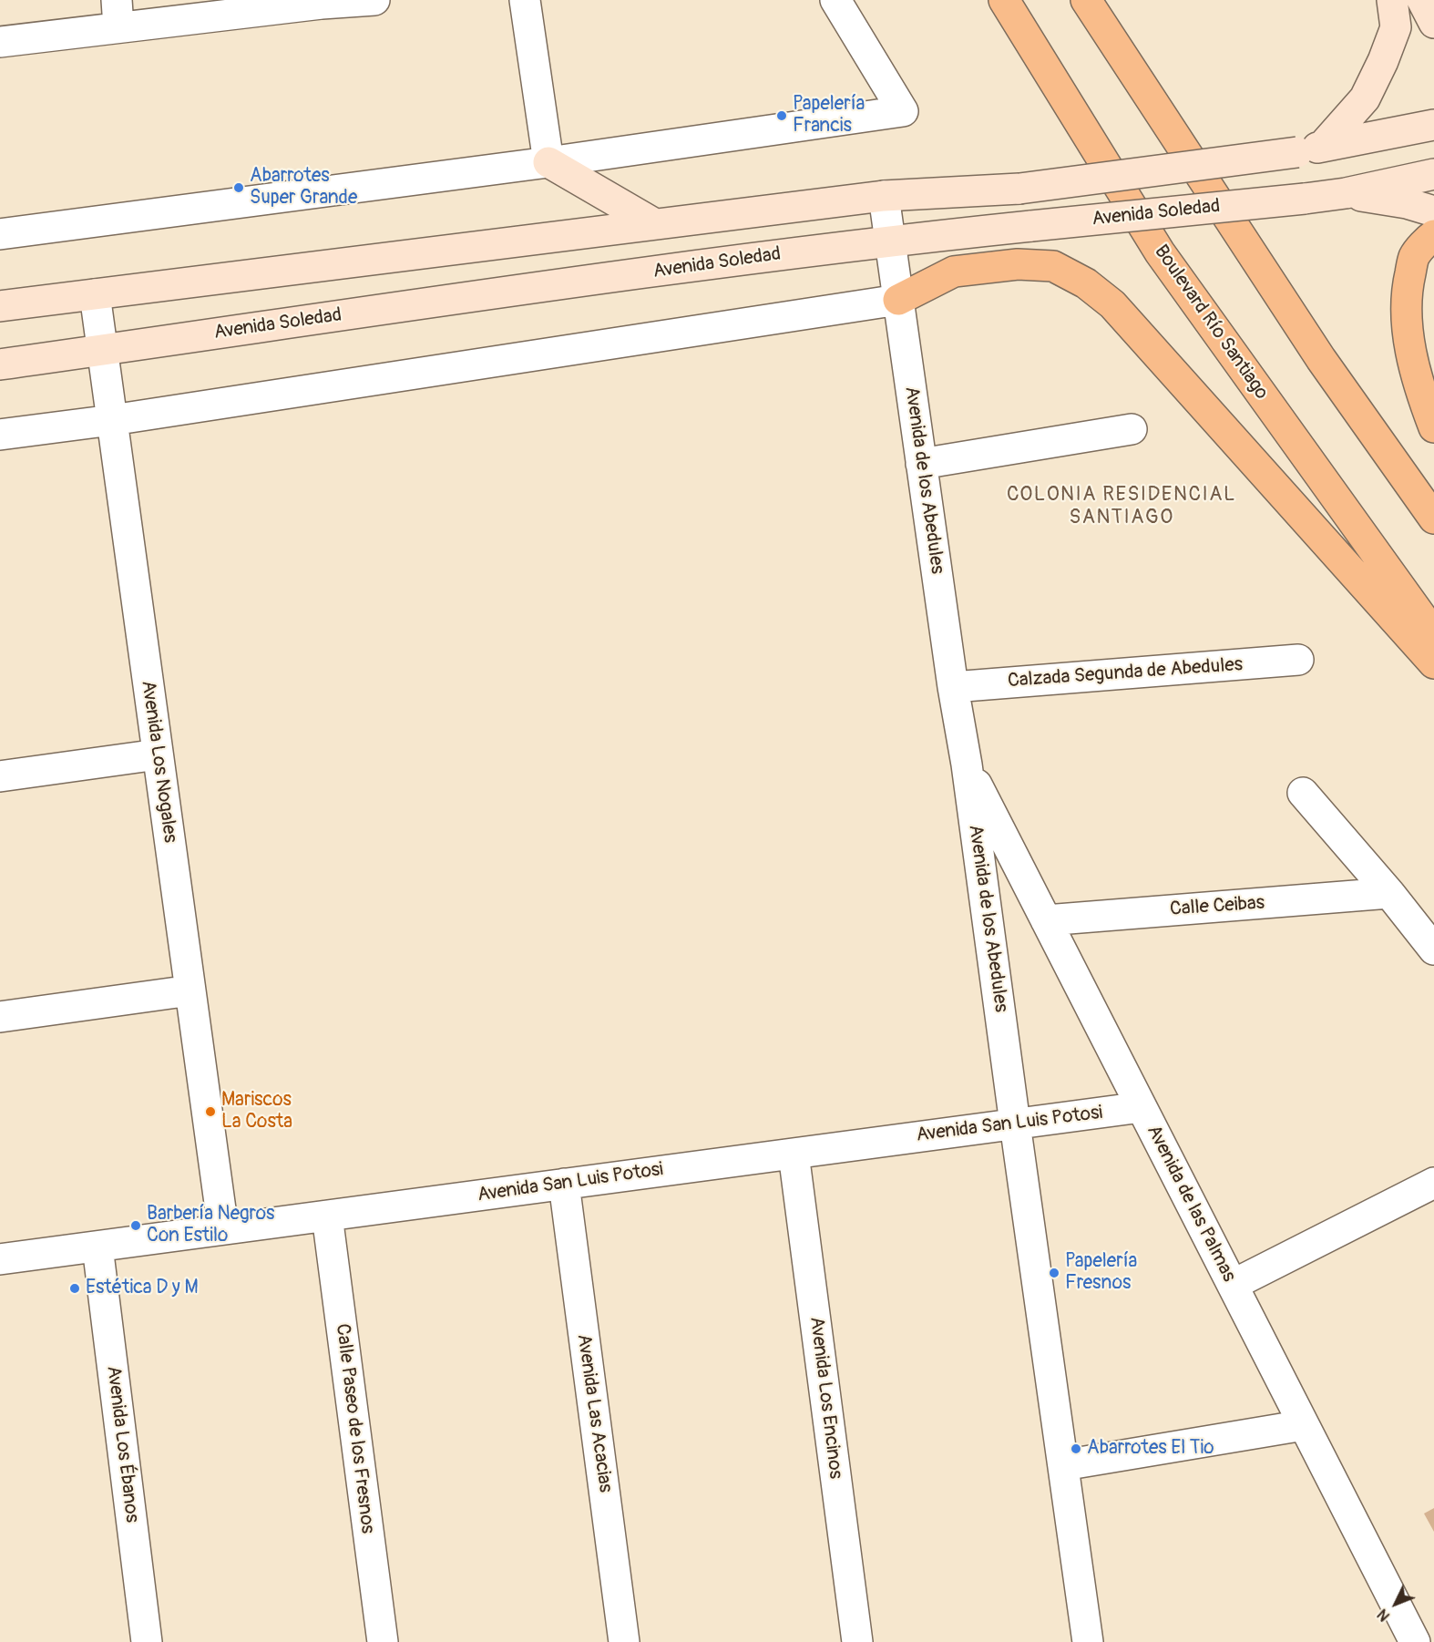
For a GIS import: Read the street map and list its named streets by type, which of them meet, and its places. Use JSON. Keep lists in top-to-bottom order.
{
  "streets": {
    "main road": ["Boulevard Río Santiago"],
    "street": [
      "Avenida Soledad",
      "Avenida de los Abedules",
      "Calzada Segunda de Abedules",
      "Avenida Los Nogales",
      "Calle Ceibas",
      "Avenida San Luis Potosi",
      "Avenida de las Palmas",
      "Avenida Los Encinos",
      "Avenida Las Acacias",
      "Calle Paseo de los Fresnos",
      "Avenida Los Ébanos"
    ]
  },
  "crossings": [
    ["Avenida Soledad", "Avenida de los Abedules"],
    ["Avenida Soledad", "Avenida Los Nogales"],
    ["Avenida de los Abedules", "Calzada Segunda de Abedules"],
    ["Avenida de los Abedules", "Avenida San Luis Potosi"],
    ["Avenida de los Abedules", "Avenida de las Palmas"],
    ["Avenida Los Nogales", "Avenida San Luis Potosi"],
    ["Calle Ceibas", "Avenida de las Palmas"],
    ["Avenida San Luis Potosi", "Avenida de las Palmas"],
    ["Avenida San Luis Potosi", "Avenida Los Encinos"],
    ["Avenida San Luis Potosi", "Avenida Las Acacias"],
    ["Avenida San Luis Potosi", "Calle Paseo de los Fresnos"],
    ["Avenida San Luis Potosi", "Avenida Los Ébanos"]
  ],
  "districts": ["COLONIA RESIDENCIAL SANTIAGO"],
  "places": [
    "Papelería Francis",
    "Abarrotes Super Grande",
    "Mariscos La Costa",
    "Barbería Negros Con Estilo",
    "Papelería Fresnos",
    "Estética D y M",
    "Abarrotes El Tio"
  ],
  "north": "bottom left"
}
